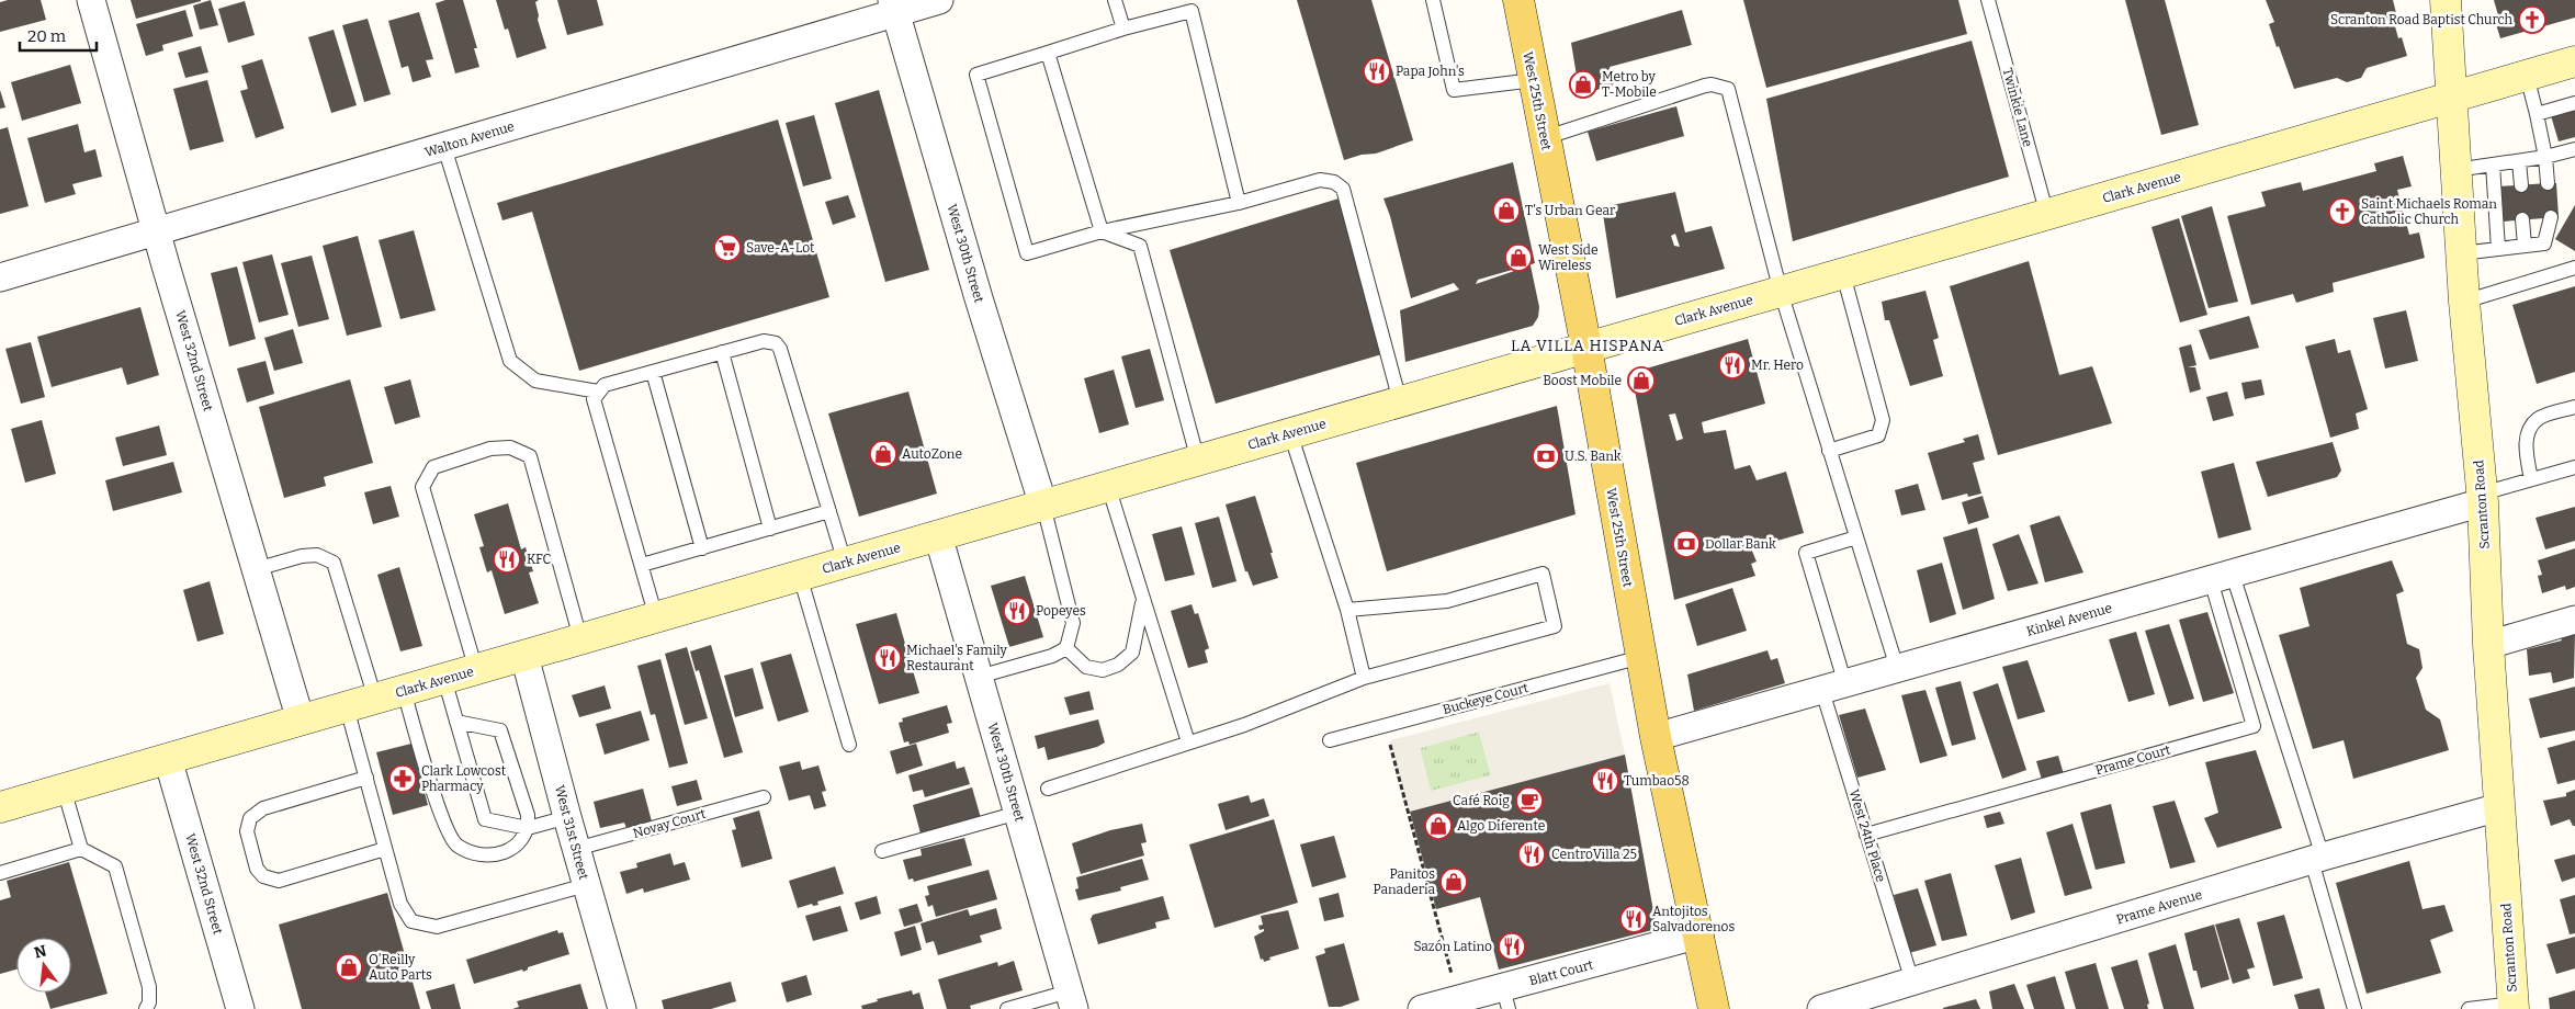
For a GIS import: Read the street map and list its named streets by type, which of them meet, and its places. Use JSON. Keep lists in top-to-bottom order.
{
  "streets": {
    "main road": ["West 25th Street"],
    "street": [
      "Walton Avenue",
      "Clark Avenue",
      "West 30th Street",
      "West 32nd Street",
      "Scranton Road",
      "Kinkel Avenue",
      "West 31st Street",
      "Prame Avenue",
      "Blatt Court"
    ],
    "lane": [
      "Twinkie Lane",
      "Buckeye Court",
      "Prame Court",
      "Novay Court",
      "West 24th Place"
    ]
  },
  "crossings": [
    ["West 25th Street", "Clark Avenue"],
    ["West 25th Street", "Kinkel Avenue"],
    ["West 25th Street", "Buckeye Court"],
    ["West 25th Street", "Blatt Court"],
    ["Twinkie Lane", "Clark Avenue"],
    ["Walton Avenue", "West 30th Street"],
    ["Walton Avenue", "West 32nd Street"],
    ["Clark Avenue", "West 30th Street"],
    ["Clark Avenue", "West 32nd Street"],
    ["Clark Avenue", "Scranton Road"],
    ["Clark Avenue", "West 31st Street"],
    ["Scranton Road", "Kinkel Avenue"],
    ["Scranton Road", "Prame Avenue"],
    ["Kinkel Avenue", "Prame Court"],
    ["Kinkel Avenue", "West 24th Place"],
    ["Prame Court", "West 24th Place"],
    ["Novay Court", "West 31st Street"],
    ["West 24th Place", "Prame Avenue"]
  ],
  "districts": ["LA VILLA HISPANA"],
  "places": {
    "church": ["Scranton Road Baptist Church", "Saint Michaels Roman Catholic Church"],
    "restaurant": [
      "Papa John's",
      "Mr. Hero",
      "KFC",
      "Popeyes",
      "Michael's Family Restaurant",
      "Tumbao58",
      "CentroVilla 25",
      "Antojitos Salvadorenos",
      "Sazón Latino"
    ],
    "shop": [
      "Metro by T-Mobile",
      "T's Urban Gear",
      "West Side Wireless",
      "Boost Mobile",
      "AutoZone",
      "Algo Diferente",
      "Panitos Panaderia",
      "O'Reilly Auto Parts"
    ],
    "supermarket": ["Save-A-Lot"],
    "bank": ["U.S. Bank", "Dollar Bank"],
    "pharmacy": ["Clark Lowcost Pharmacy"],
    "cafe": ["Café Roig"]
  },
  "scale_bar": "20 m",
  "north": "top"
}
